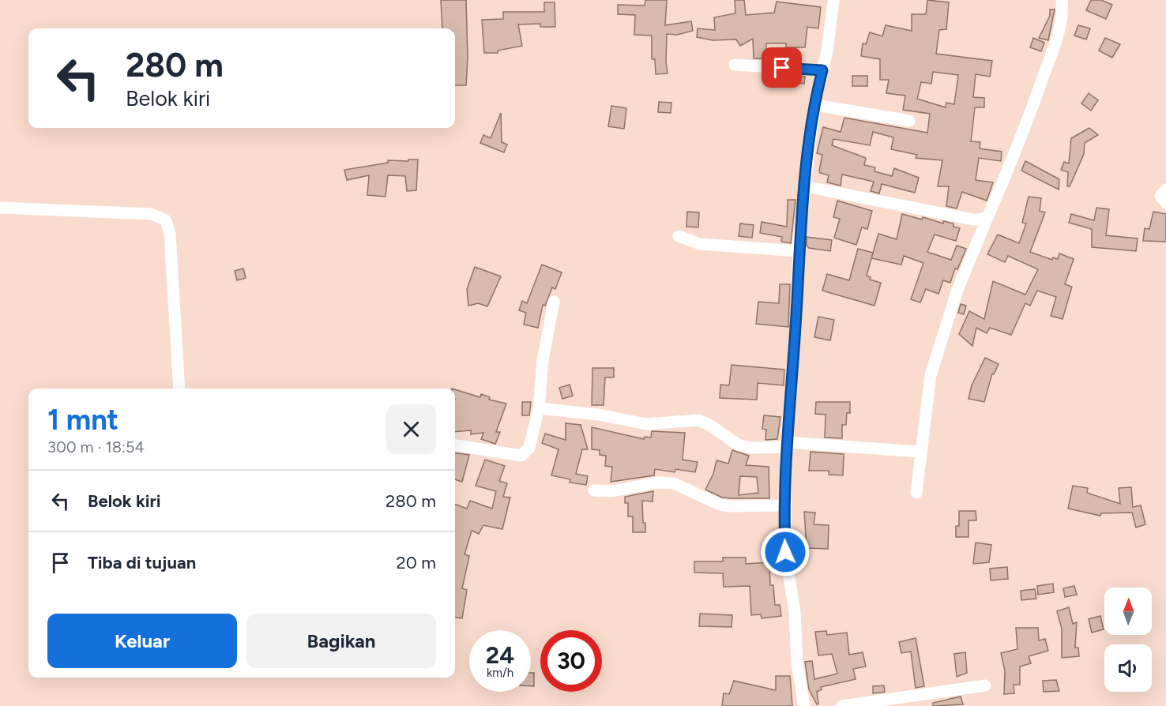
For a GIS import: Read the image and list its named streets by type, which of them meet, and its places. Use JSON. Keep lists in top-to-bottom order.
{
  "north": "top",
  "page": {
    "turn": ["280 m", "Belok kiri"],
    "heading": ["1 mnt", "300 m · 18:54"],
    "list": [
      {
        "name": "Belok kiri",
        "value": "280 m"
      },
      {
        "name": "Tiba di tujuan",
        "value": "20 m"
      }
    ],
    "buttons": ["Keluar", "Bagikan"],
    "speed": "24 km/h",
    "limit": "30"
  }
}
